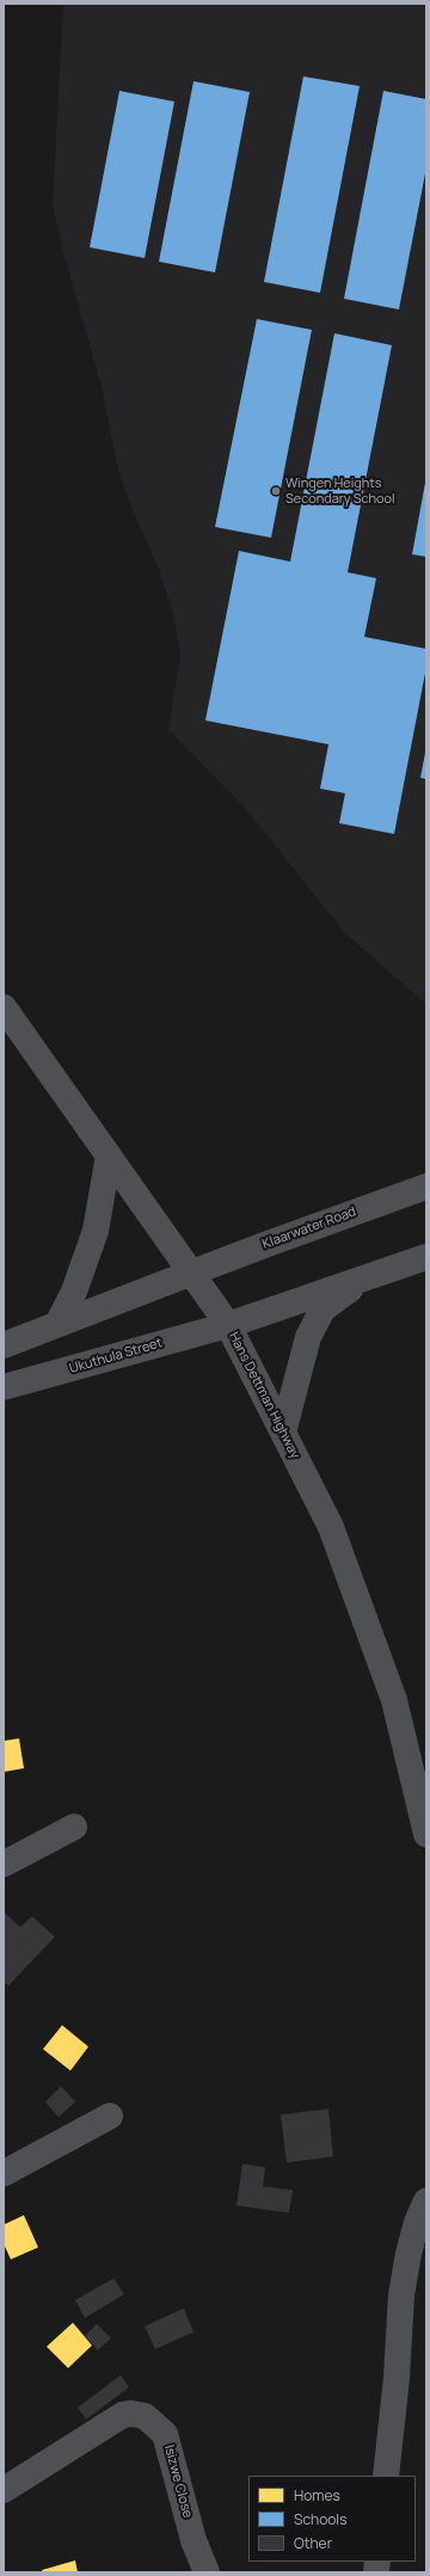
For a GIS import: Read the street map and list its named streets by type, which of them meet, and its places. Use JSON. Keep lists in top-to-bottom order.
{
  "streets": {
    "street": [
      "Klaarwater Road",
      "Ukuthula Street",
      "Hans Dettman Highway",
      "Isizwe Close"
    ]
  },
  "crossings": [
    ["Klaarwater Road", "Hans Dettman Highway"],
    ["Ukuthula Street", "Hans Dettman Highway"]
  ],
  "places": ["Wingen Heights Secondary School"],
  "legend": ["Homes", "Schools", "Other"]
}
